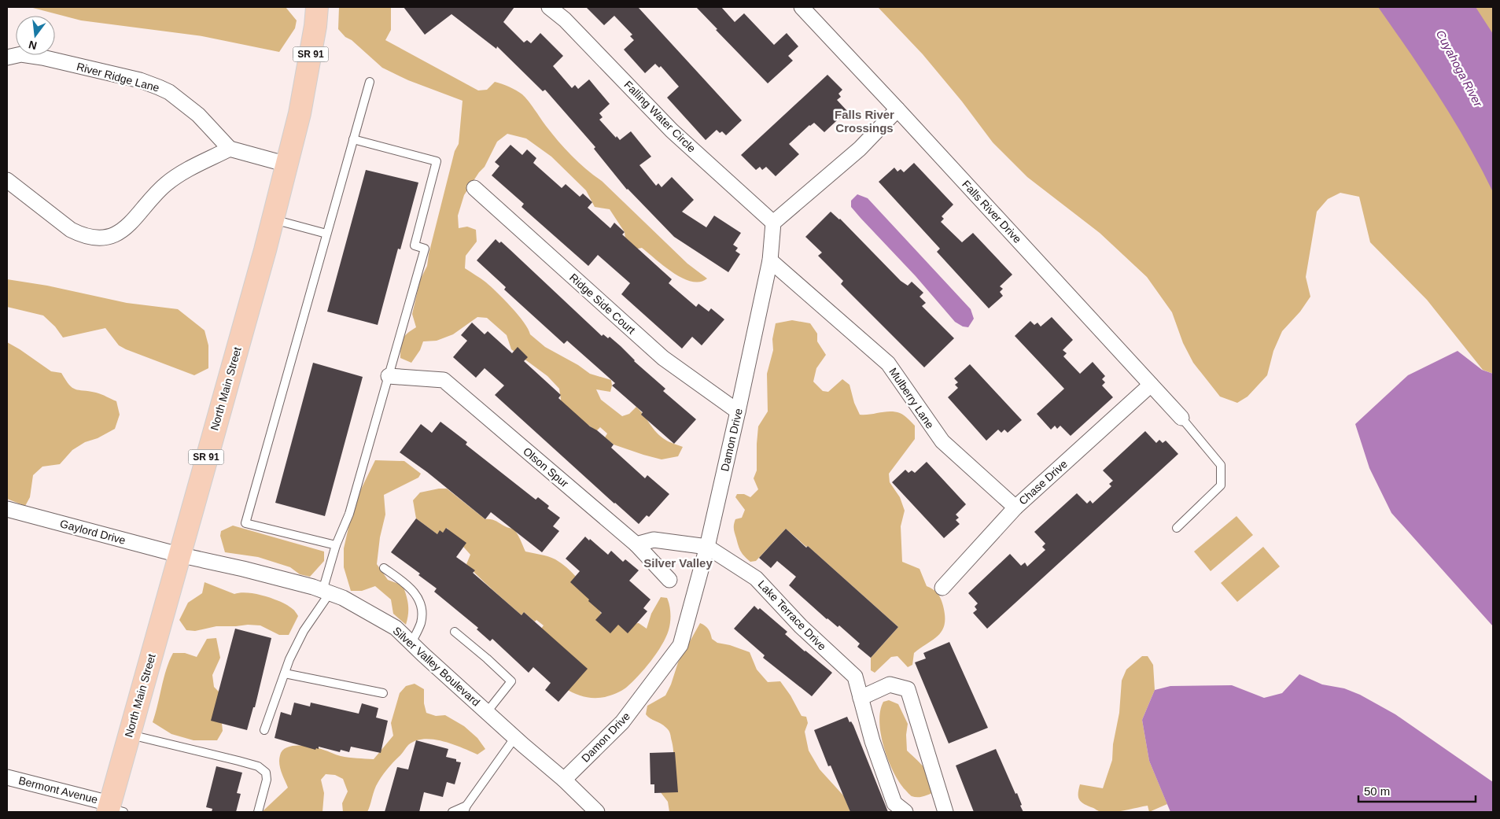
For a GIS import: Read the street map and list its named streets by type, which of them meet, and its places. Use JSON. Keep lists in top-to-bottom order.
{
  "streets": {
    "main road": ["SR 91", "North Main Street"],
    "street": [
      "River Ridge Lane",
      "Falling Water Circle",
      "Falls River Drive",
      "Ridge Side Court",
      "Mulberry Lane",
      "Damon Drive",
      "Olson Spur",
      "Chase Drive",
      "Gaylord Drive",
      "Lake Terrace Drive",
      "Silver Valley Boulevard",
      "Bermont Avenue"
    ]
  },
  "crossings": [
    ["Falling Water Circle", "Damon Drive"],
    ["Falls River Drive", "Chase Drive"],
    ["Ridge Side Court", "Damon Drive"],
    ["North Main Street", "Gaylord Drive"],
    ["North Main Street", "Silver Valley Boulevard"],
    ["North Main Street", "Bermont Avenue"],
    ["Mulberry Lane", "Damon Drive"],
    ["Mulberry Lane", "Chase Drive"],
    ["Damon Drive", "Lake Terrace Drive"],
    ["Damon Drive", "Silver Valley Boulevard"],
    ["Gaylord Drive", "Silver Valley Boulevard"]
  ],
  "districts": ["Falls River Crossings", "Silver Valley"],
  "water": ["Cuyahoga River"],
  "scale_bar": "50 m",
  "north": "bottom"
}
